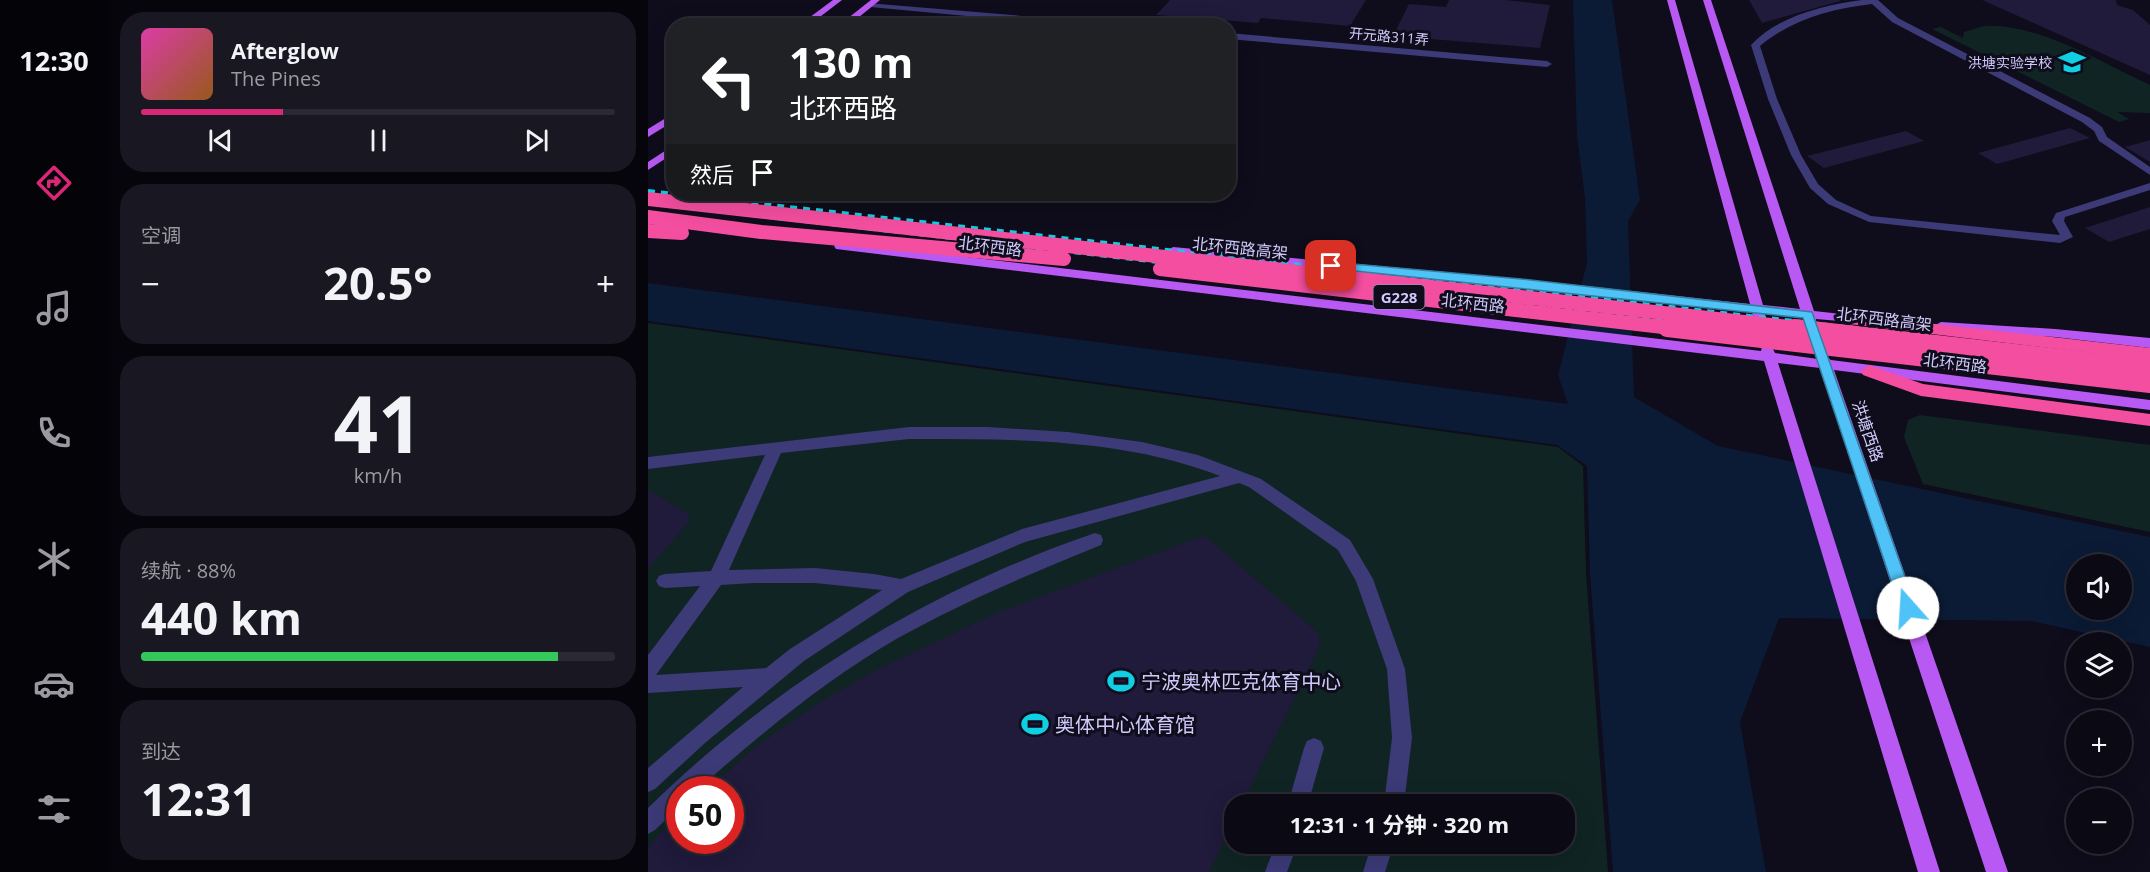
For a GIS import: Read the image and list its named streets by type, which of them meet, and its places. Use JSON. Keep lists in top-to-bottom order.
{
  "streets": {
    "highway": ["北环西路高架", "G228"],
    "main road": ["北环西路", "洪塘西路"],
    "street": ["开元路311弄"]
  },
  "crossings": [
    ["北环西路", "洪塘西路"]
  ],
  "places": {
    "school or university": ["洪塘实验学校"],
    "sports": ["宁波奥林匹克体育中心", "奥体中心体育馆"]
  },
  "page": {
    "tabs": "12:30",
    "turn": ["130 m", "北环西路"],
    "song": ["Afterglow", "The Pines"],
    "then": "然后",
    "tile": [
      "空调",
      ["41", "km/h"],
      ["续航 · 88%", "440 km"],
      ["到达", "12:31"]
    ],
    "heat": ["−", "20.5°", "+"],
    "map_buttons": ["+", "−"],
    "limit": "50",
    "trip": "12:31 · 1 分钟 · 320 m"
  }
}
